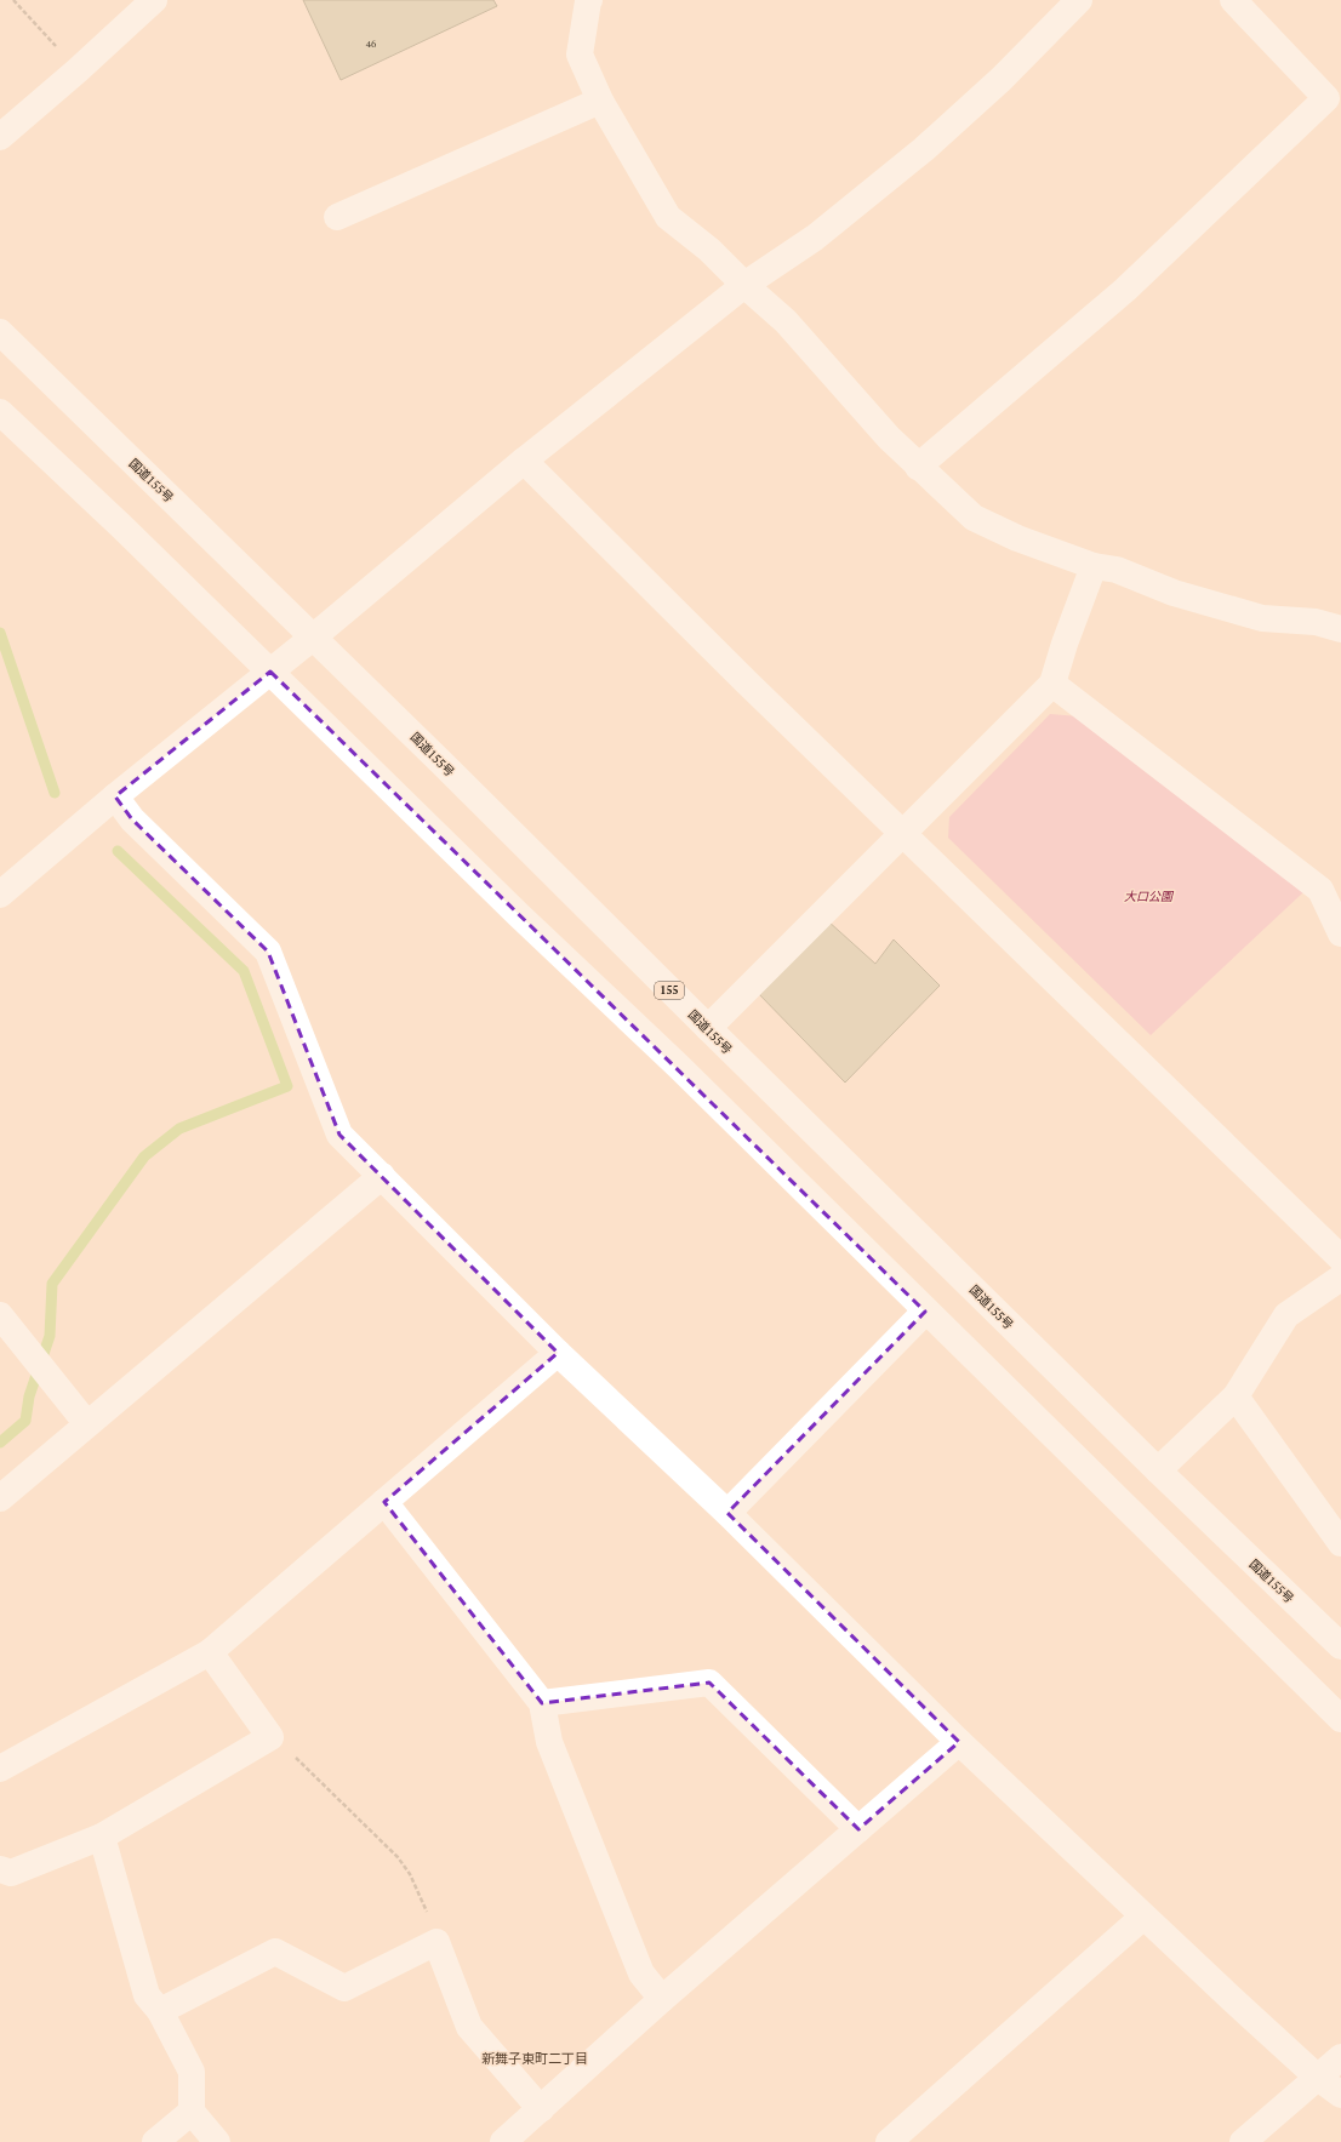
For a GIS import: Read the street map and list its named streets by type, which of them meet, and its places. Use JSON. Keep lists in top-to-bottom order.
{
  "streets": {
    "main road": ["国道155号", "155"]
  },
  "districts": ["新舞子東町二丁目"],
  "parks": ["大口公園"],
  "house_numbers": ["46"]
}
